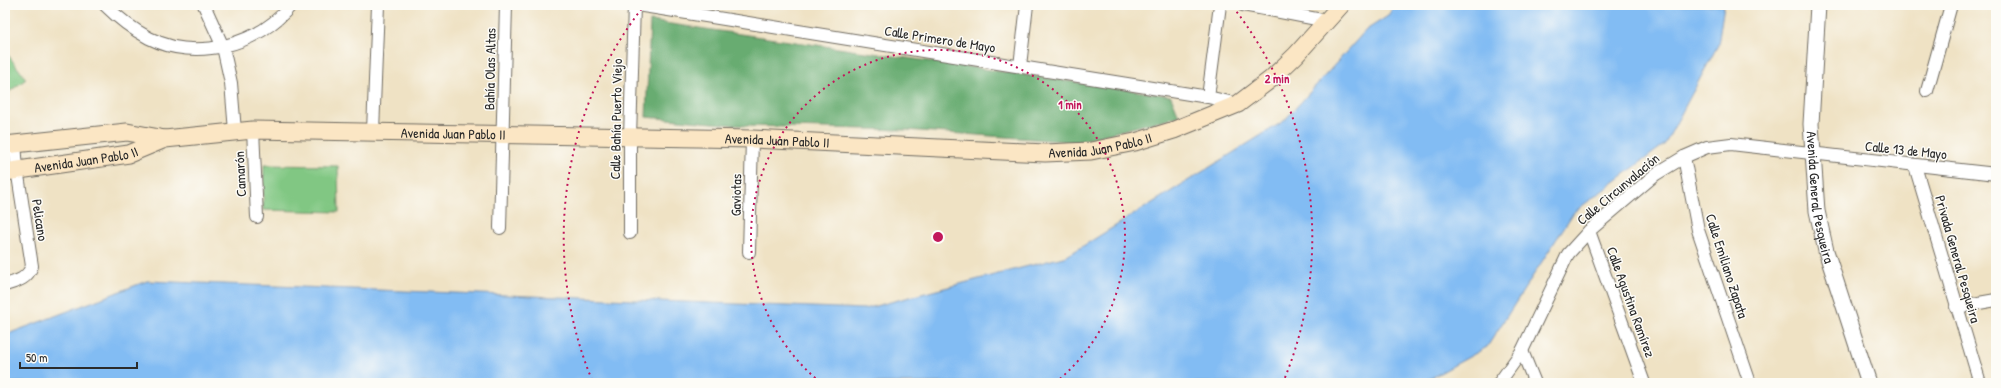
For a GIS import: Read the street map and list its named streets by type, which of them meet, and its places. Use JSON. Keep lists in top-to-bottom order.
{
  "streets": {
    "main road": ["Avenida Juan Pablo II"],
    "street": [
      "Calle Primero de Mayo",
      "Bahía Olas Altas",
      "Calle Bahía Puerto Viejo",
      "Calle 13 de Mayo",
      "Camarón",
      "Calle Circunvalación",
      "Gaviotas",
      "Avenida General Pesqueira",
      "Pelicano",
      "Privada General Pesqueira",
      "Calle Emiliano Zapata",
      "Calle Agustina Ramírez"
    ]
  },
  "crossings": [
    ["Calle Primero de Mayo", "Avenida Juan Pablo II"],
    ["Bahía Olas Altas", "Avenida Juan Pablo II"],
    ["Calle Bahía Puerto Viejo", "Avenida Juan Pablo II"],
    ["Avenida Juan Pablo II", "Camarón"],
    ["Avenida Juan Pablo II", "Gaviotas"],
    ["Avenida Juan Pablo II", "Pelicano"],
    ["Calle 13 de Mayo", "Calle Circunvalación"],
    ["Calle 13 de Mayo", "Avenida General Pesqueira"],
    ["Calle 13 de Mayo", "Privada General Pesqueira"],
    ["Calle Circunvalación", "Avenida General Pesqueira"],
    ["Calle Circunvalación", "Calle Emiliano Zapata"],
    ["Calle Circunvalación", "Calle Agustina Ramírez"]
  ],
  "scale_bar": "50 m",
  "rings": ["2 min", "1 min"]
}
